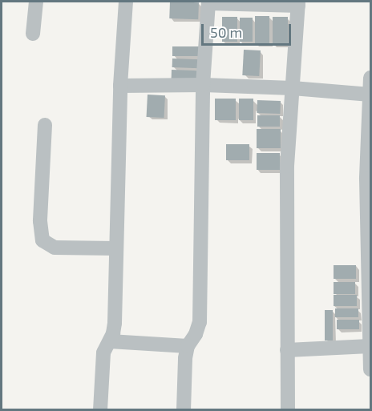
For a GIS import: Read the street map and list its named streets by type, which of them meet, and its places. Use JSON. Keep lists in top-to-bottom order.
{
  "scale_bar": "50 m"
}
